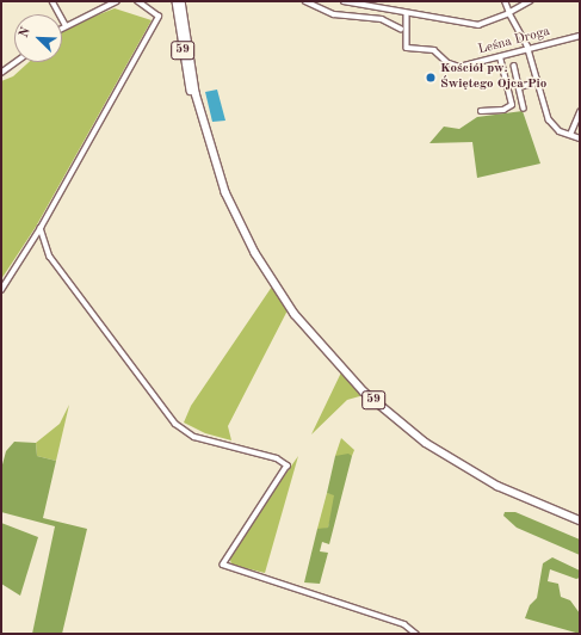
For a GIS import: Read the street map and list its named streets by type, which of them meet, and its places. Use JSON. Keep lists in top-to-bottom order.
{
  "streets": {
    "main road": ["59"],
    "street": ["Leśna Droga"]
  },
  "places": ["Kościół pw. Świętego Ojca Pio"],
  "north": "top left"
}
